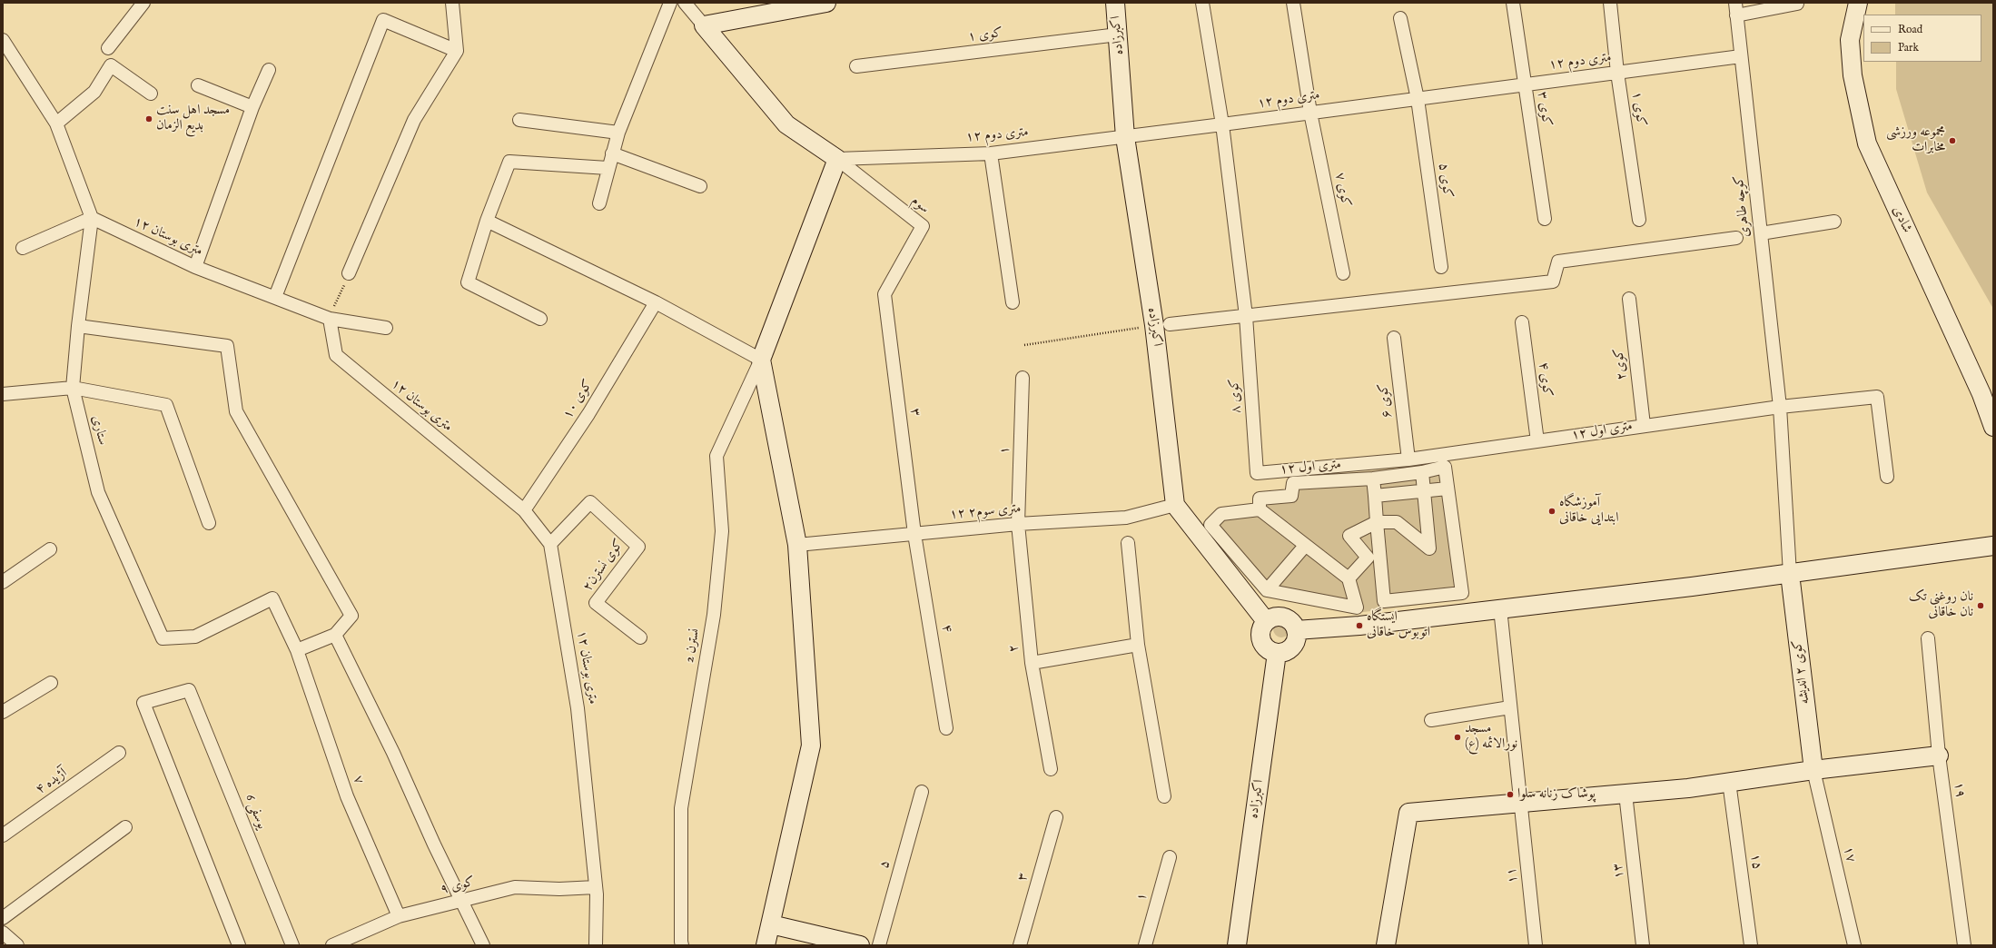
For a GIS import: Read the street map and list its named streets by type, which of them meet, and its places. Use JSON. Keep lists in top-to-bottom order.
{
  "streets": {
    "street": [
      "کوی ۱",
      "اکبرزاده",
      "۱۲ متری دوم",
      "کوی ۳",
      "کوی ۵",
      "کوی ۷",
      "سوم",
      "کوچه طاهری",
      "شادی",
      "۱۲ متری بوستان",
      "کوی۲",
      "کوی ۴",
      "کوی ۸",
      "کوی ۱۰",
      "کوی ۶",
      "۳",
      "ستاری",
      "۱۲ متری اول",
      "۱",
      "۱۲ متری سوم۲",
      "کوی نسترن۲",
      "۴",
      "نسترن 2",
      "۲",
      "کوی ۲ اندیشه",
      "۷",
      "۴ آژیده",
      "۱۹",
      "یوسفی 6",
      "۱۷",
      "۱۵",
      "۵",
      "۱۳",
      "۱۱",
      "کوی ۹"
    ]
  },
  "crossings": [
    ["کوی ۱", "اکبرزاده"],
    ["کوی ۱", "۱۲ متری دوم"],
    ["اکبرزاده", "۱۲ متری دوم"],
    ["اکبرزاده", "۱۲ متری سوم۲"],
    ["۱۲ متری دوم", "کوی ۳"],
    ["۱۲ متری دوم", "کوی ۵"],
    ["۱۲ متری دوم", "کوی ۷"],
    ["۱۲ متری دوم", "سوم"],
    ["۱۲ متری دوم", "کوچه طاهری"],
    ["۱۲ متری دوم", "کوی ۸"],
    ["سوم", "۳"],
    ["کوچه طاهری", "۱۲ متری اول"],
    ["۱۲ متری بوستان", "کوی ۱۰"],
    ["۱۲ متری بوستان", "ستاری"],
    ["۱۲ متری بوستان", "کوی نسترن۲"],
    ["۱۲ متری بوستان", "کوی ۹"],
    ["کوی۲", "۱۲ متری اول"],
    ["کوی ۴", "۱۲ متری اول"],
    ["کوی ۸", "۱۲ متری اول"],
    ["کوی ۶", "۱۲ متری اول"],
    ["۳", "۱۲ متری سوم۲"],
    ["۳", "۴"],
    ["ستاری", "۷"],
    ["۱", "۱۲ متری سوم۲"],
    ["۱", "۲"],
    ["۱۲ متری سوم۲", "۴"],
    ["۱۲ متری سوم۲", "۲"],
    ["کوی ۲ اندیشه", "۱۷"],
    ["۷", "کوی ۹"]
  ],
  "places": [
    "مسجد اهل سنت بدیع الزمان",
    "مجموعه ورزشی مخابرات",
    "آموزشگاه ابتدایی خاقانی",
    "نان روغنی تک نان خاقانی",
    "ایستگاه اتوبوس خاقانی",
    "مسجد نورالائمه (ع)",
    "پوشاک زنانه سلوا"
  ],
  "legend": ["Road", "Park"]
}
